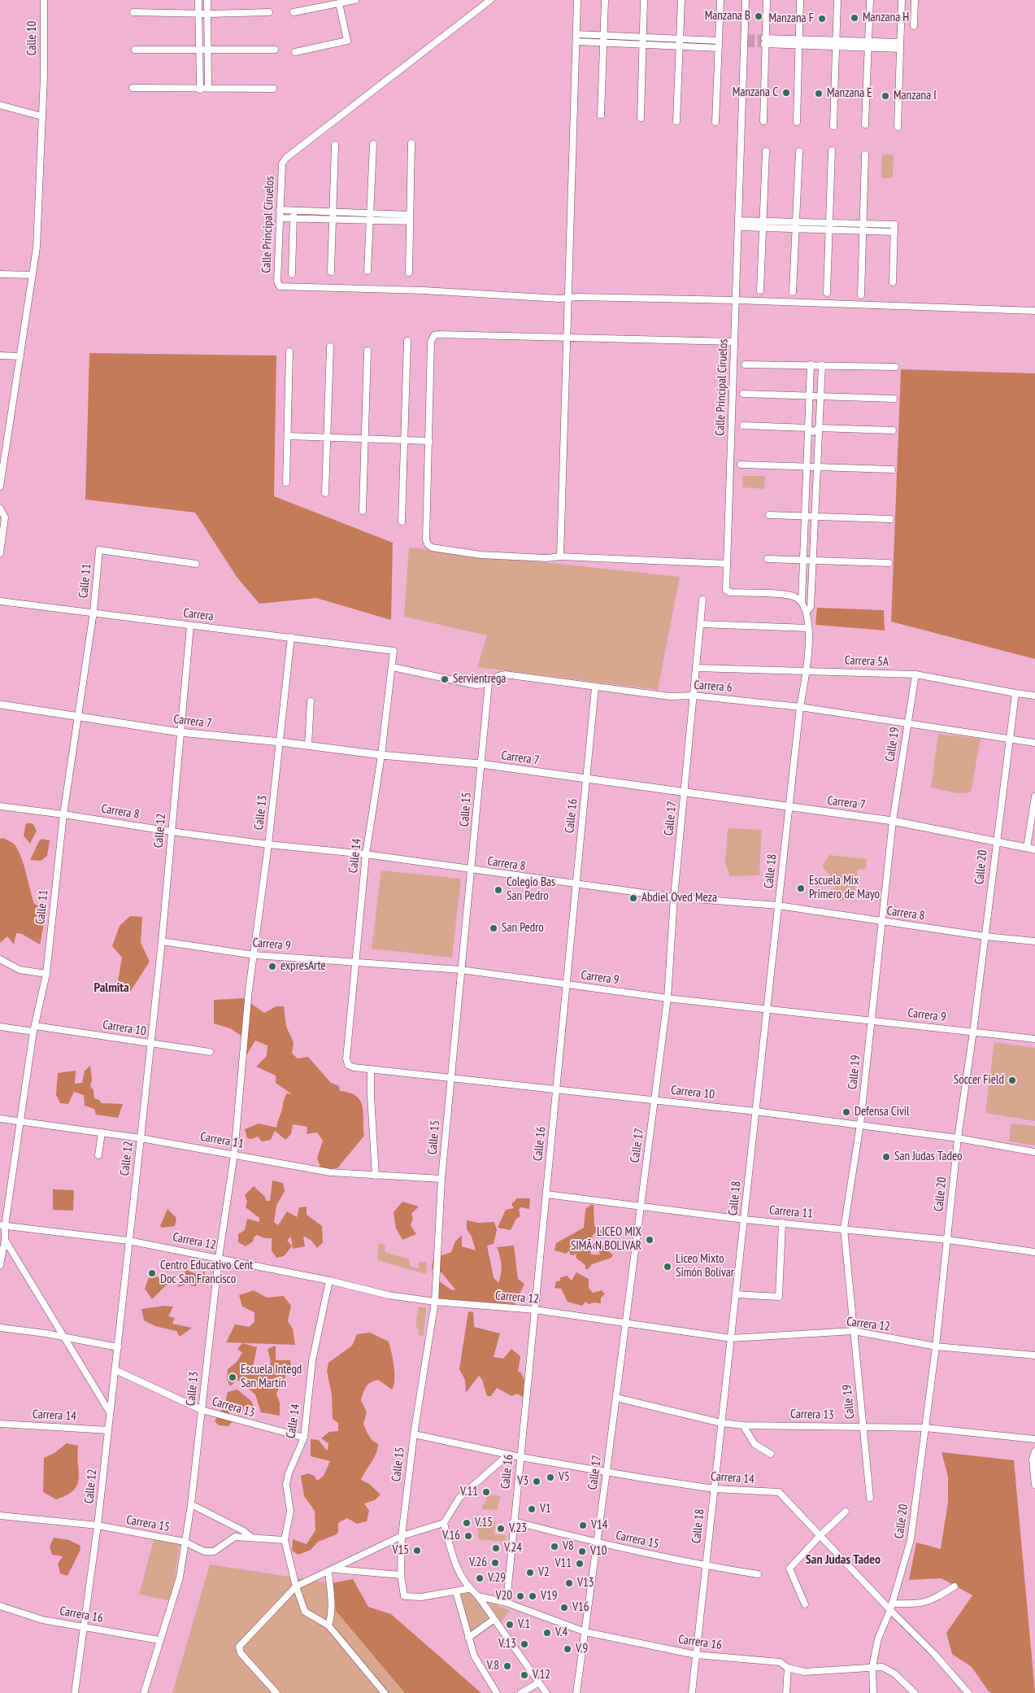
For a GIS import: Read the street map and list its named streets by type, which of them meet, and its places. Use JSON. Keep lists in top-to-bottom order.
{
  "streets": {
    "street": [
      "Calle 10",
      "Calle Principal Ciruelos",
      "Calle 11",
      "Carrera",
      "Carrera 5A",
      "Carrera 6",
      "Carrera 7",
      "Calle 19",
      "Calle 15",
      "Carrera 8",
      "Calle 13",
      "Calle 16",
      "Calle 17",
      "Calle 12",
      "Calle 14",
      "Calle 20",
      "Calle 18",
      "Carrera 9",
      "Carrera 10",
      "Carrera 11",
      "Carrera 12",
      "Carrera 13",
      "Carrera 14",
      "Carrera 15",
      "Carrera 16"
    ]
  },
  "crossings": [
    ["Calle 11", "Carrera"],
    ["Calle 11", "Carrera 7"],
    ["Calle 11", "Carrera 8"],
    ["Calle 11", "Carrera 10"],
    ["Calle 11", "Carrera 11"],
    ["Calle 11", "Carrera 12"],
    ["Carrera", "Calle 13"],
    ["Carrera", "Calle 12"],
    ["Carrera", "Calle 14"],
    ["Carrera 5A", "Calle 19"],
    ["Carrera 5A", "Calle 17"],
    ["Carrera 5A", "Calle 20"],
    ["Carrera 6", "Calle 19"],
    ["Carrera 6", "Calle 15"],
    ["Carrera 6", "Calle 16"],
    ["Carrera 6", "Calle 17"],
    ["Carrera 6", "Calle 14"],
    ["Carrera 6", "Calle 20"],
    ["Carrera 6", "Calle 18"],
    ["Carrera 7", "Calle 19"],
    ["Carrera 7", "Calle 15"],
    ["Carrera 7", "Calle 13"],
    ["Carrera 7", "Calle 16"],
    ["Carrera 7", "Calle 17"],
    ["Carrera 7", "Calle 12"],
    ["Carrera 7", "Calle 14"],
    ["Carrera 7", "Calle 20"],
    ["Carrera 7", "Calle 18"],
    ["Calle 19", "Carrera 8"],
    ["Calle 19", "Carrera 9"],
    ["Calle 19", "Carrera 10"],
    ["Calle 19", "Carrera 11"],
    ["Calle 19", "Carrera 12"],
    ["Calle 19", "Carrera 13"],
    ["Calle 15", "Carrera 8"],
    ["Calle 15", "Carrera 9"],
    ["Calle 15", "Carrera 10"],
    ["Calle 15", "Carrera 11"],
    ["Calle 15", "Carrera 12"],
    ["Calle 15", "Carrera 14"],
    ["Carrera 8", "Calle 13"],
    ["Carrera 8", "Calle 16"],
    ["Carrera 8", "Calle 17"],
    ["Carrera 8", "Calle 12"],
    ["Carrera 8", "Calle 14"],
    ["Carrera 8", "Calle 20"],
    ["Carrera 8", "Calle 18"],
    ["Calle 13", "Carrera 9"],
    ["Calle 13", "Carrera 11"],
    ["Calle 13", "Carrera 12"],
    ["Calle 13", "Carrera 13"],
    ["Calle 13", "Carrera 15"],
    ["Calle 13", "Carrera 16"],
    ["Calle 16", "Carrera 9"],
    ["Calle 16", "Carrera 10"],
    ["Calle 16", "Carrera 11"],
    ["Calle 16", "Carrera 12"],
    ["Calle 16", "Carrera 14"],
    ["Calle 16", "Carrera 15"],
    ["Calle 16", "Carrera 16"],
    ["Calle 17", "Carrera 9"],
    ["Calle 17", "Carrera 10"],
    ["Calle 17", "Carrera 11"],
    ["Calle 17", "Carrera 12"],
    ["Calle 17", "Carrera 13"],
    ["Calle 17", "Carrera 14"],
    ["Calle 17", "Carrera 15"],
    ["Calle 17", "Carrera 16"],
    ["Calle 12", "Carrera 9"],
    ["Calle 12", "Carrera 10"],
    ["Calle 12", "Carrera 11"],
    ["Calle 12", "Carrera 12"],
    ["Calle 12", "Carrera 13"],
    ["Calle 12", "Carrera 14"],
    ["Calle 12", "Carrera 15"],
    ["Calle 12", "Carrera 16"],
    ["Calle 14", "Carrera 9"],
    ["Calle 14", "Carrera 10"],
    ["Calle 14", "Carrera 12"],
    ["Calle 14", "Carrera 13"],
    ["Calle 14", "Carrera 15"],
    ["Calle 20", "Carrera 9"],
    ["Calle 20", "Carrera 10"],
    ["Calle 20", "Carrera 11"],
    ["Calle 20", "Carrera 12"],
    ["Calle 20", "Carrera 13"],
    ["Calle 20", "Carrera 14"],
    ["Calle 20", "Carrera 16"],
    ["Calle 18", "Carrera 9"],
    ["Calle 18", "Carrera 10"],
    ["Calle 18", "Carrera 11"],
    ["Calle 18", "Carrera 12"],
    ["Calle 18", "Carrera 13"],
    ["Calle 18", "Carrera 14"],
    ["Calle 18", "Carrera 15"],
    ["Calle 18", "Carrera 16"]
  ],
  "districts": ["Palmita", "San Judas Tadeo"],
  "places": [
    "Manzana B",
    "Manzana H",
    "Manzana F",
    "Manzana C",
    "Manzana E",
    "Manzana I",
    "Servientrega",
    "Escuela Mix Primero de Mayo",
    "Colegio Bas San Pedro",
    "Abdiel Oved Meza",
    "San Pedro",
    "expresArte",
    "Soccer Field",
    "Defensa Civil",
    "San Judas Tadeo",
    "LICEO MIX SIMÃ‹N BOLIVAR",
    "Liceo Mixto Simón Bolívar",
    "Centro Educativo Cent Doc San Francisco",
    "Escuela Integd San Martín",
    "V5",
    "V3",
    "V.11",
    "V1",
    "V.15",
    "V14",
    "V.23",
    "V.16",
    "V8",
    "V.24",
    "V15",
    "V10",
    "V.26",
    "V11",
    "V2",
    "V.29",
    "V13",
    "V20",
    "V19",
    "V16",
    "V.1",
    "V.4",
    "V.13",
    "V.9",
    "V.8",
    "V.12"
  ]
}
